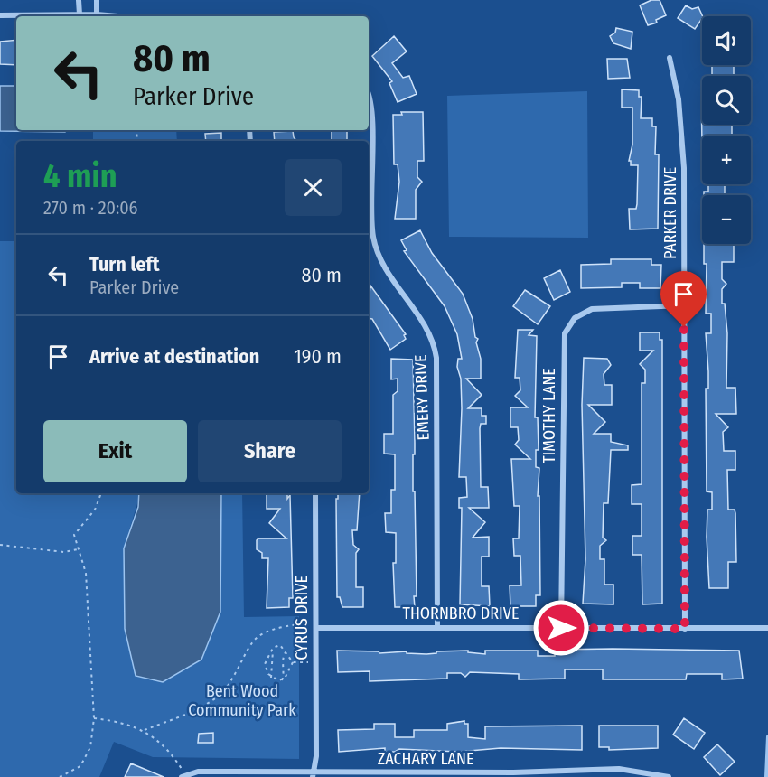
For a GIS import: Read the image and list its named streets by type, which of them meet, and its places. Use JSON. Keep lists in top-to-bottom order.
{
  "streets": {
    "street": [
      "PARKER DRIVE",
      "EMERY DRIVE",
      "TIMOTHY LANE",
      "THORNBRO DRIVE",
      "CYRUS DRIVE",
      "ZACHARY LANE"
    ]
  },
  "crossings": [
    ["PARKER DRIVE", "TIMOTHY LANE"],
    ["PARKER DRIVE", "THORNBRO DRIVE"],
    ["EMERY DRIVE", "THORNBRO DRIVE"],
    ["TIMOTHY LANE", "THORNBRO DRIVE"],
    ["THORNBRO DRIVE", "CYRUS DRIVE"],
    ["CYRUS DRIVE", "ZACHARY LANE"]
  ],
  "parks": ["Bent Wood Community Park"],
  "page": {
    "map_buttons": ["+", "−"],
    "turn": ["80 m", "Parker Drive"],
    "heading": ["4 min", "270 m · 20:06"],
    "list": [
      {
        "name": "Turn left",
        "note": "Parker Drive",
        "value": "80 m"
      },
      {
        "name": "Arrive at destination",
        "value": "190 m"
      }
    ],
    "buttons": ["Exit", "Share"]
  }
}
